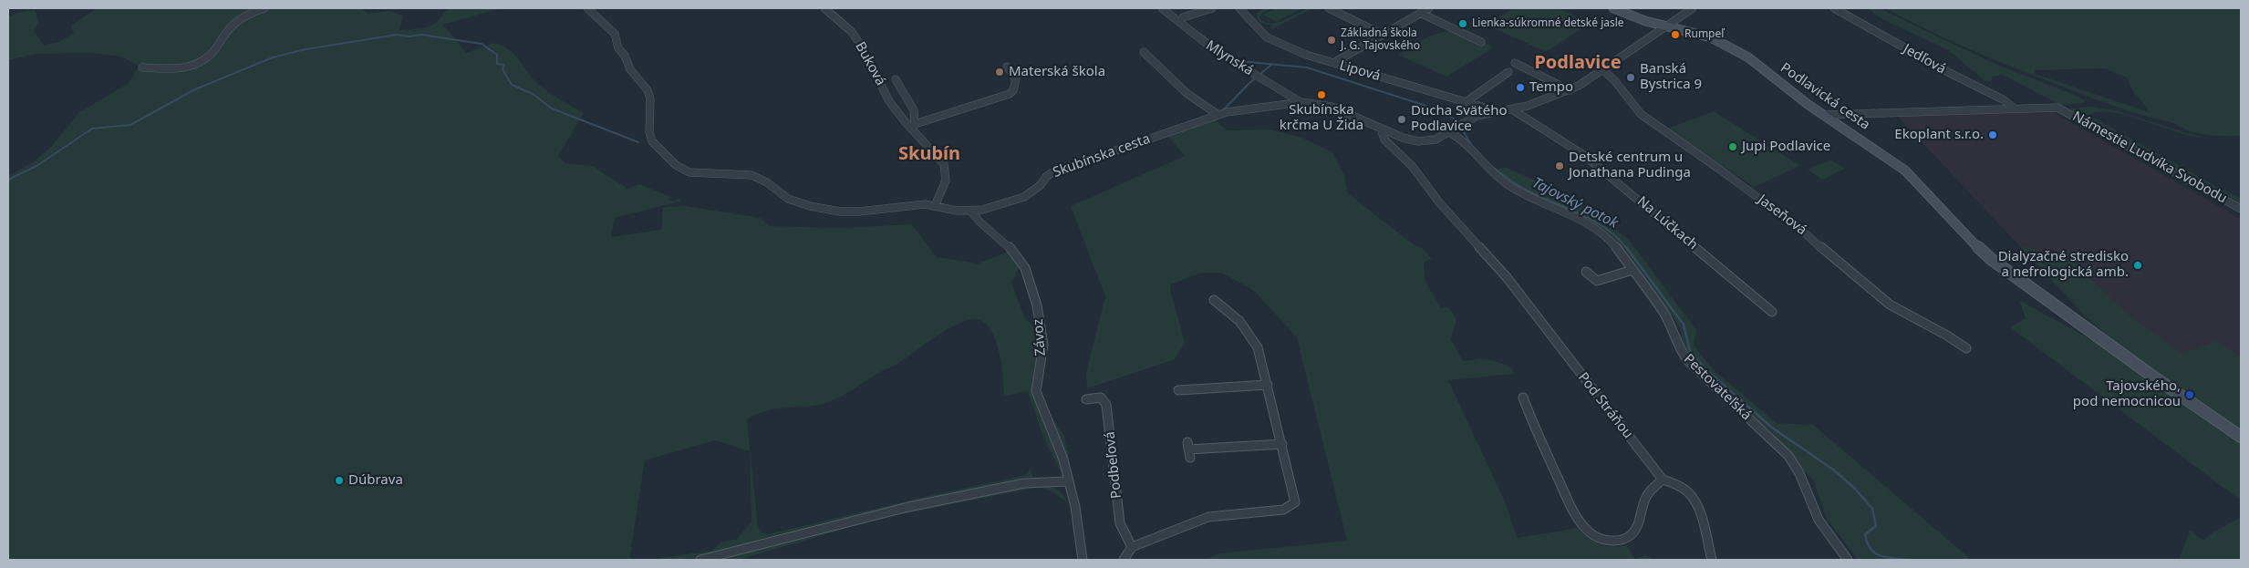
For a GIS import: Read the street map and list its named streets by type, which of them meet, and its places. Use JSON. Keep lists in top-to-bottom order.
{
  "streets": {
    "main road": ["Podlavická cesta"],
    "street": [
      "Mlynská",
      "Jedľová",
      "Buková",
      "Lipová",
      "Skubínska cesta",
      "Námestie Ludvíka Svobodu",
      "Jaseňová",
      "Na Lúčkach",
      "Závoz",
      "Pestovateľská",
      "Pod Stráňou",
      "Podbeľová"
    ]
  },
  "crossings": [
    ["Mlynská", "Skubínska cesta"],
    ["Jedľová", "Námestie Ludvíka Svobodu"],
    ["Buková", "Skubínska cesta"],
    ["Lipová", "Skubínska cesta"],
    ["Skubínska cesta", "Závoz"],
    ["Skubínska cesta", "Pestovateľská"],
    ["Skubínska cesta", "Pod Stráňou"]
  ],
  "districts": ["Podlavice", "Skubín"],
  "water": ["Tajovský potok"],
  "places": [
    "Lienka-súkromné detské jasle",
    "Rumpeľ",
    "Základná škola J. G. Tajovského",
    "Materská škola",
    "Banská Bystrica 9",
    "Tempo",
    "Skubínska krčma U Žida",
    "Ducha Svätého Podlavice",
    "Ekoplant s.r.o.",
    "Jupi Podlavice",
    "Detské centrum u Jonathana Pudinga",
    "Dialyzačné stredisko a nefrologická amb.",
    "Tajovského, pod nemocnicou",
    "Dúbrava"
  ]
}
